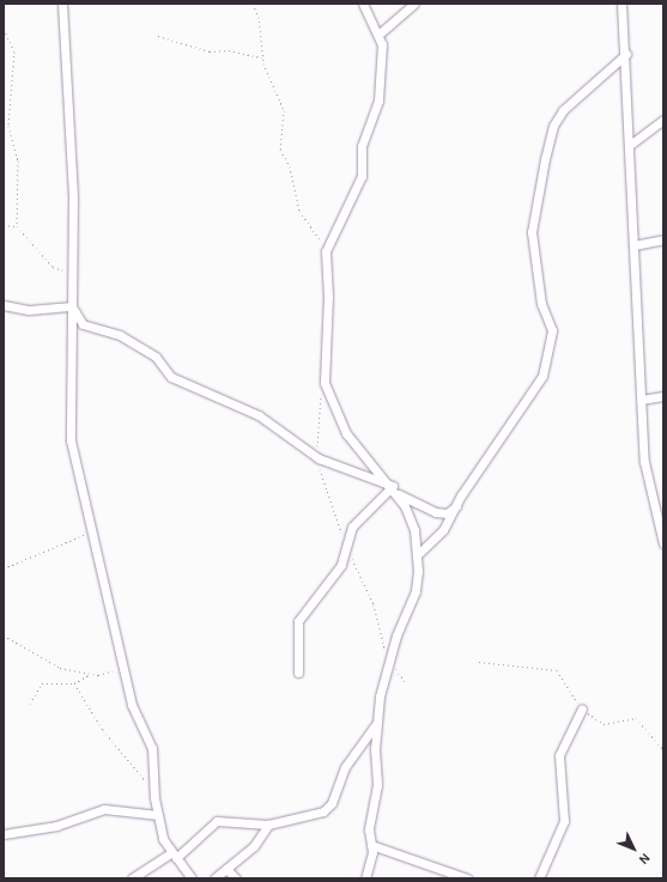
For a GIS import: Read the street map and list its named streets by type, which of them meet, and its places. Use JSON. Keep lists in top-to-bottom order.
{
  "north": "bottom right"
}
